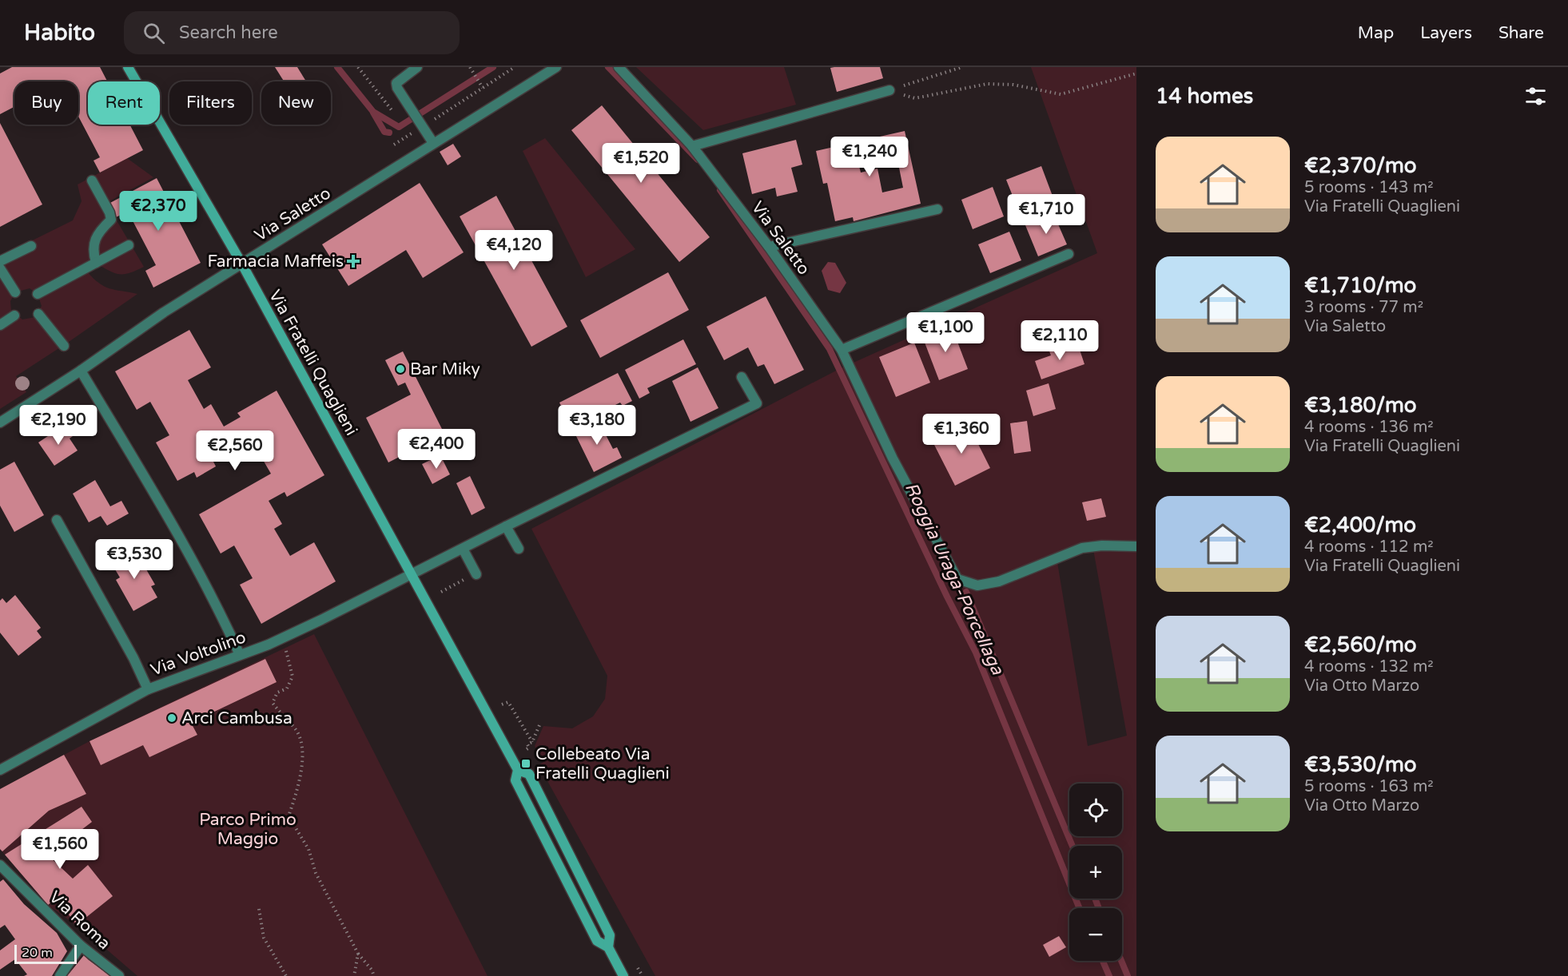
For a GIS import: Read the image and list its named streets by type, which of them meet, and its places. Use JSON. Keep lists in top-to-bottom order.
{
  "streets": {
    "street": [
      "Via Saletto",
      "Via Fratelli Quaglieni",
      "Via Voltolino",
      "Via Roma"
    ]
  },
  "crossings": [
    ["Via Saletto", "Via Fratelli Quaglieni"],
    ["Via Fratelli Quaglieni", "Via Voltolino"]
  ],
  "water": ["Roggia Uraga-Porcellaga"],
  "parks": ["Parco Primo Maggio"],
  "places": {
    "health": ["Farmacia Maffeis"],
    "other": ["Bar Miky", "Arci Cambusa"],
    "transit": ["Collebeato Via Fratelli Quaglieni"]
  },
  "scale_bar": "20 m",
  "page": {
    "header": "Habito",
    "search": "Search here",
    "nav": ["Map", "Layers", "Share"],
    "heading": "14 homes",
    "chip": [
      "Buy",
      "Rent",
      "Filters",
      "New"
    ],
    "list": [
      {
        "name": "€2,370/mo",
        "note": "5 rooms · 143 m² · Via Fratelli Quaglieni"
      },
      {
        "name": "€1,710/mo",
        "note": "3 rooms · 77 m² · Via Saletto"
      },
      {
        "name": "€3,180/mo",
        "note": "4 rooms · 136 m² · Via Fratelli Quaglieni"
      },
      {
        "name": "€2,400/mo",
        "note": "4 rooms · 112 m² · Via Fratelli Quaglieni"
      },
      {
        "name": "€2,560/mo",
        "note": "4 rooms · 132 m² · Via Otto Marzo"
      },
      {
        "name": "€3,530/mo",
        "note": "5 rooms · 163 m² · Via Otto Marzo"
      }
    ],
    "price": [
      "€1,240",
      "€1,520",
      "€2,370",
      "€1,710",
      "€4,120",
      "€1,100",
      "€2,110",
      "€2,190",
      "€3,180",
      "€1,360",
      "€2,400",
      "€2,560",
      "€3,530",
      "€1,560"
    ],
    "map_buttons": ["+", "−"],
    "scale": "20 m"
  }
}
